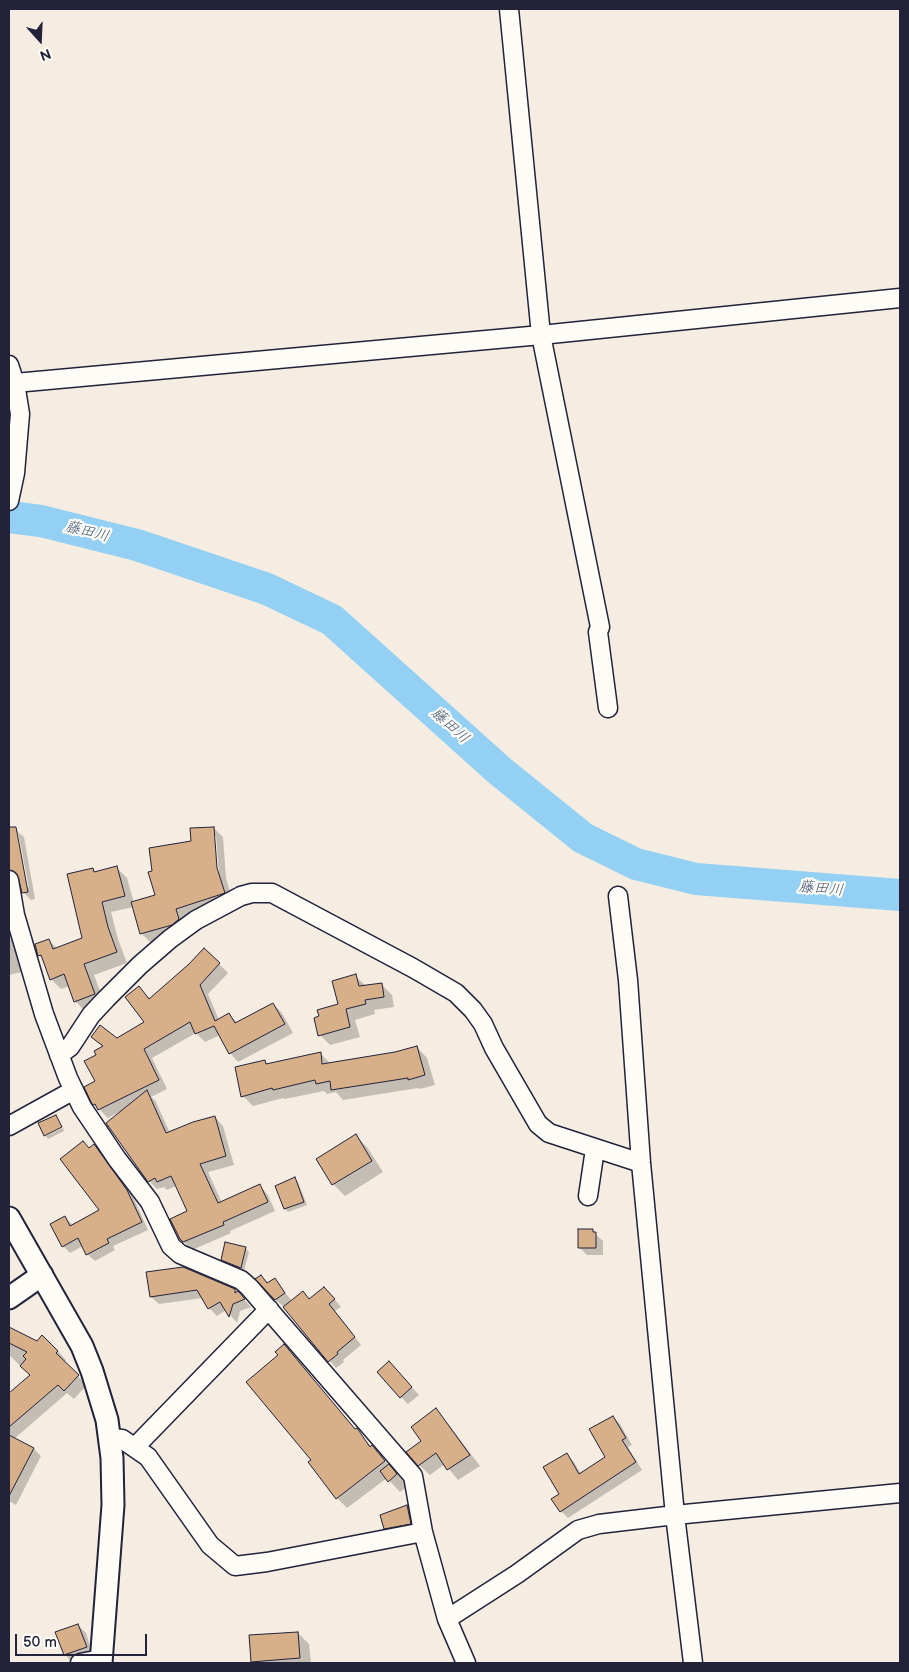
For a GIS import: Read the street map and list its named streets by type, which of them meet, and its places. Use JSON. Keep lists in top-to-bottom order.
{
  "water": ["藤田川"],
  "scale_bar": "50 m",
  "north": "bottom"
}
